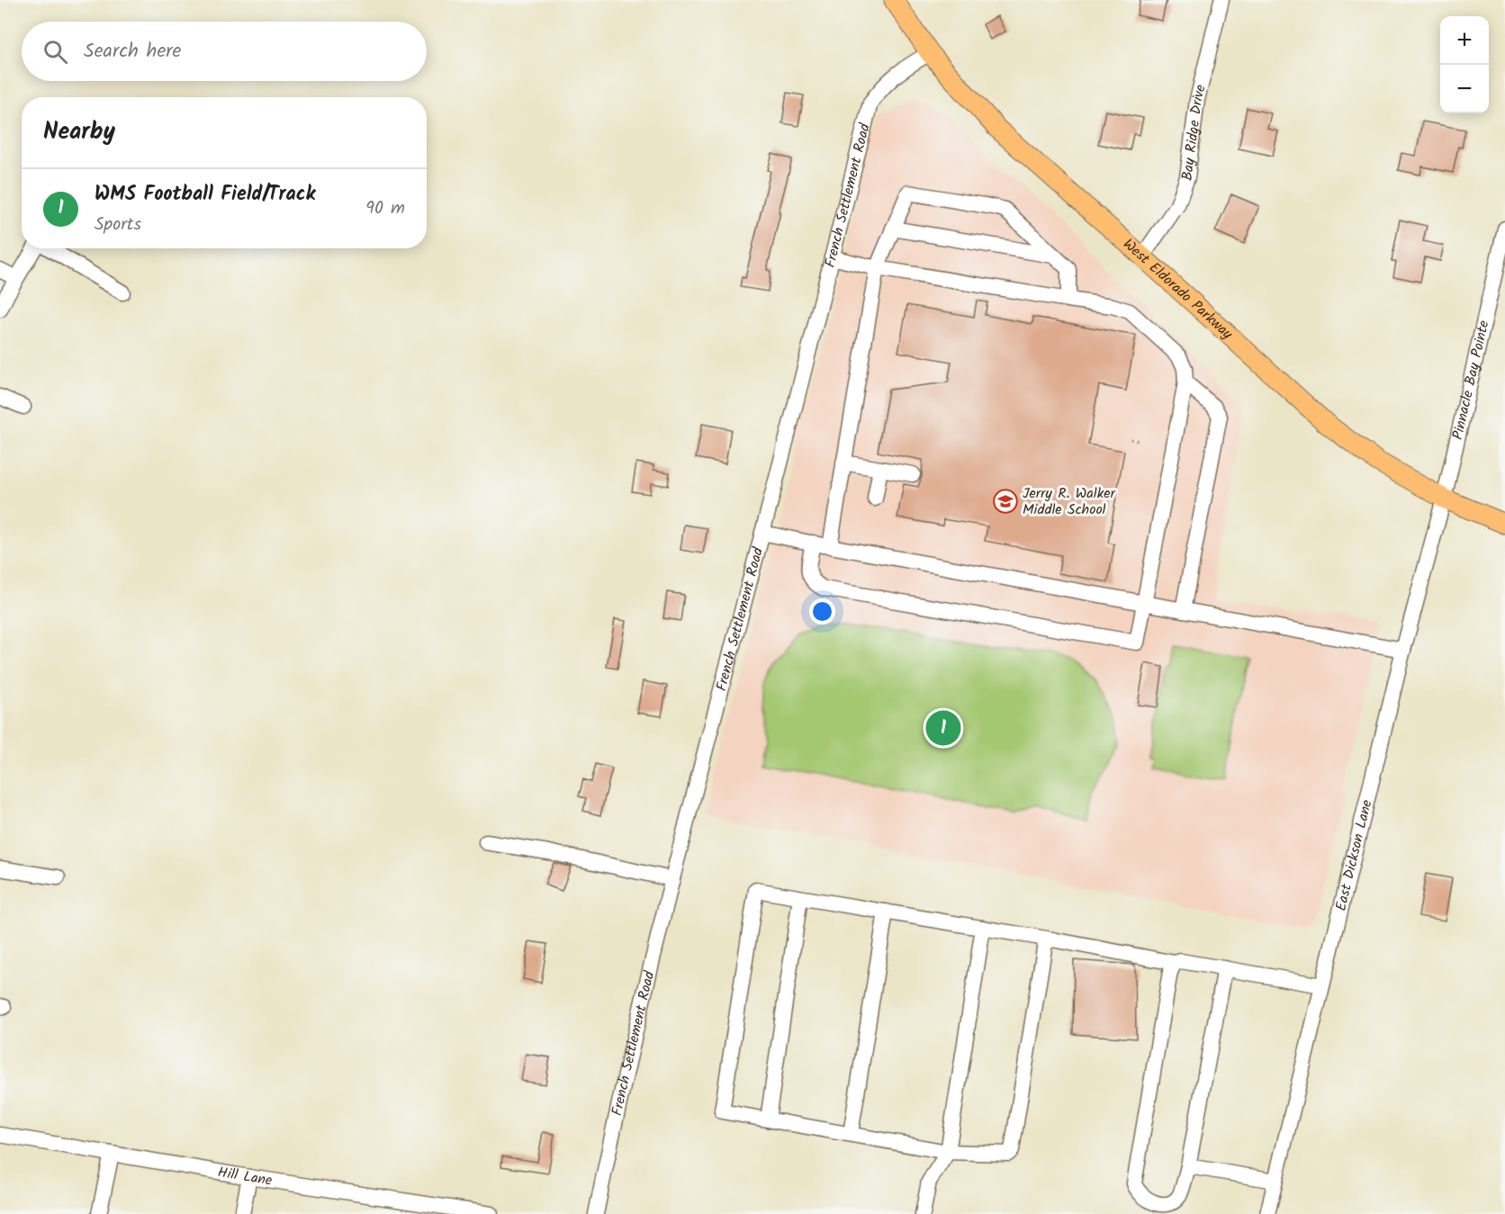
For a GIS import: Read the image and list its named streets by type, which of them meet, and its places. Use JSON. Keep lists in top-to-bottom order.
{
  "streets": {
    "main road": ["West Eldorado Parkway"],
    "street": [
      "Bay Ridge Drive",
      "French Settlement Road",
      "Pinnacle Bay Pointe",
      "East Dickson Lane",
      "Hill Lane"
    ]
  },
  "crossings": [
    ["Bay Ridge Drive", "West Eldorado Parkway"],
    ["French Settlement Road", "West Eldorado Parkway"],
    ["West Eldorado Parkway", "Pinnacle Bay Pointe"],
    ["West Eldorado Parkway", "East Dickson Lane"],
    ["Pinnacle Bay Pointe", "East Dickson Lane"]
  ],
  "places": {
    "school or university": ["Jerry R. Walker Middle School"]
  },
  "page": {
    "map_buttons": ["+", "−"],
    "search": "Search here",
    "heading": "Nearby",
    "list": [
      {
        "mark": "1",
        "name": "WMS Football Field/Track",
        "note": "Sports",
        "value": "90 m"
      }
    ],
    "pins": "1"
  }
}
